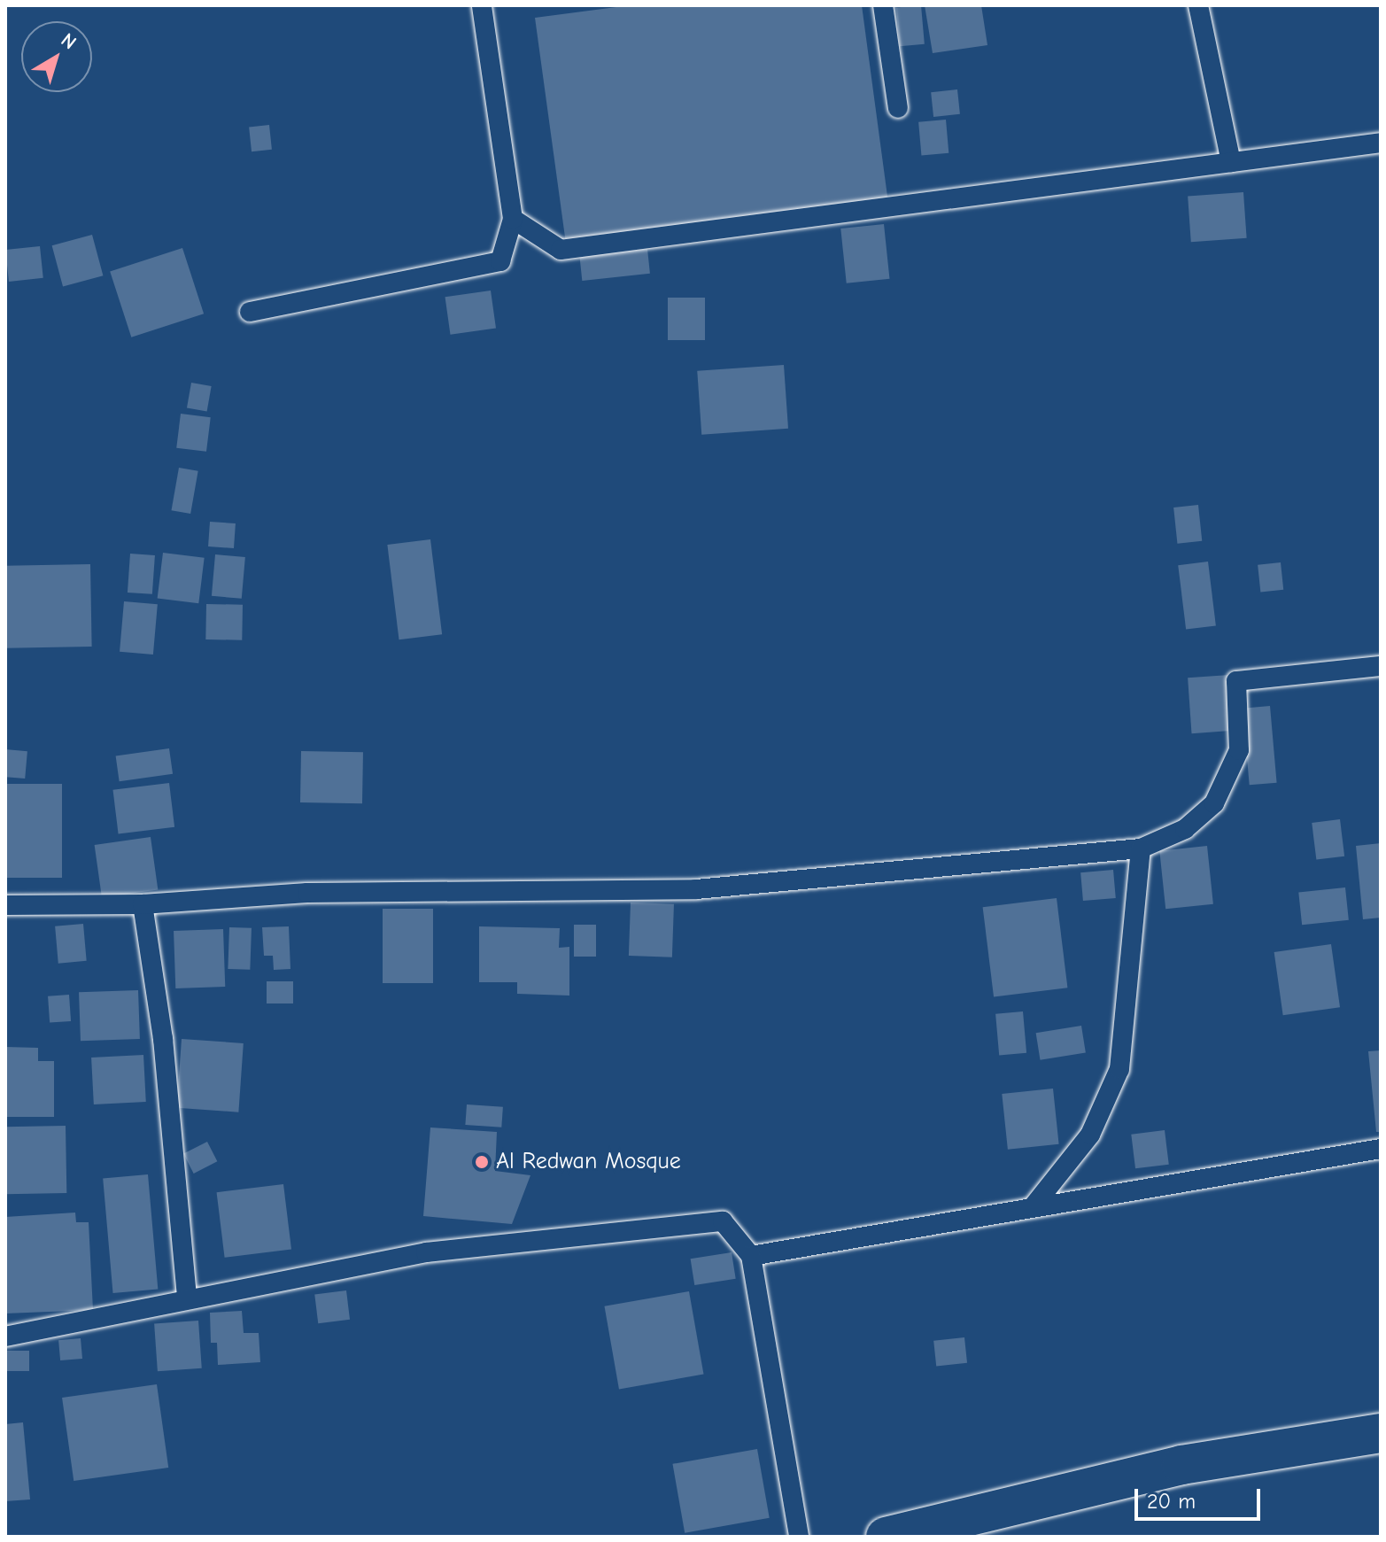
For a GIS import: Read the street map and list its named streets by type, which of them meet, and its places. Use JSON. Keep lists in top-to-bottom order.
{
  "places": ["Al Redwan Mosque"],
  "scale_bar": "20 m",
  "north": "top right"
}
